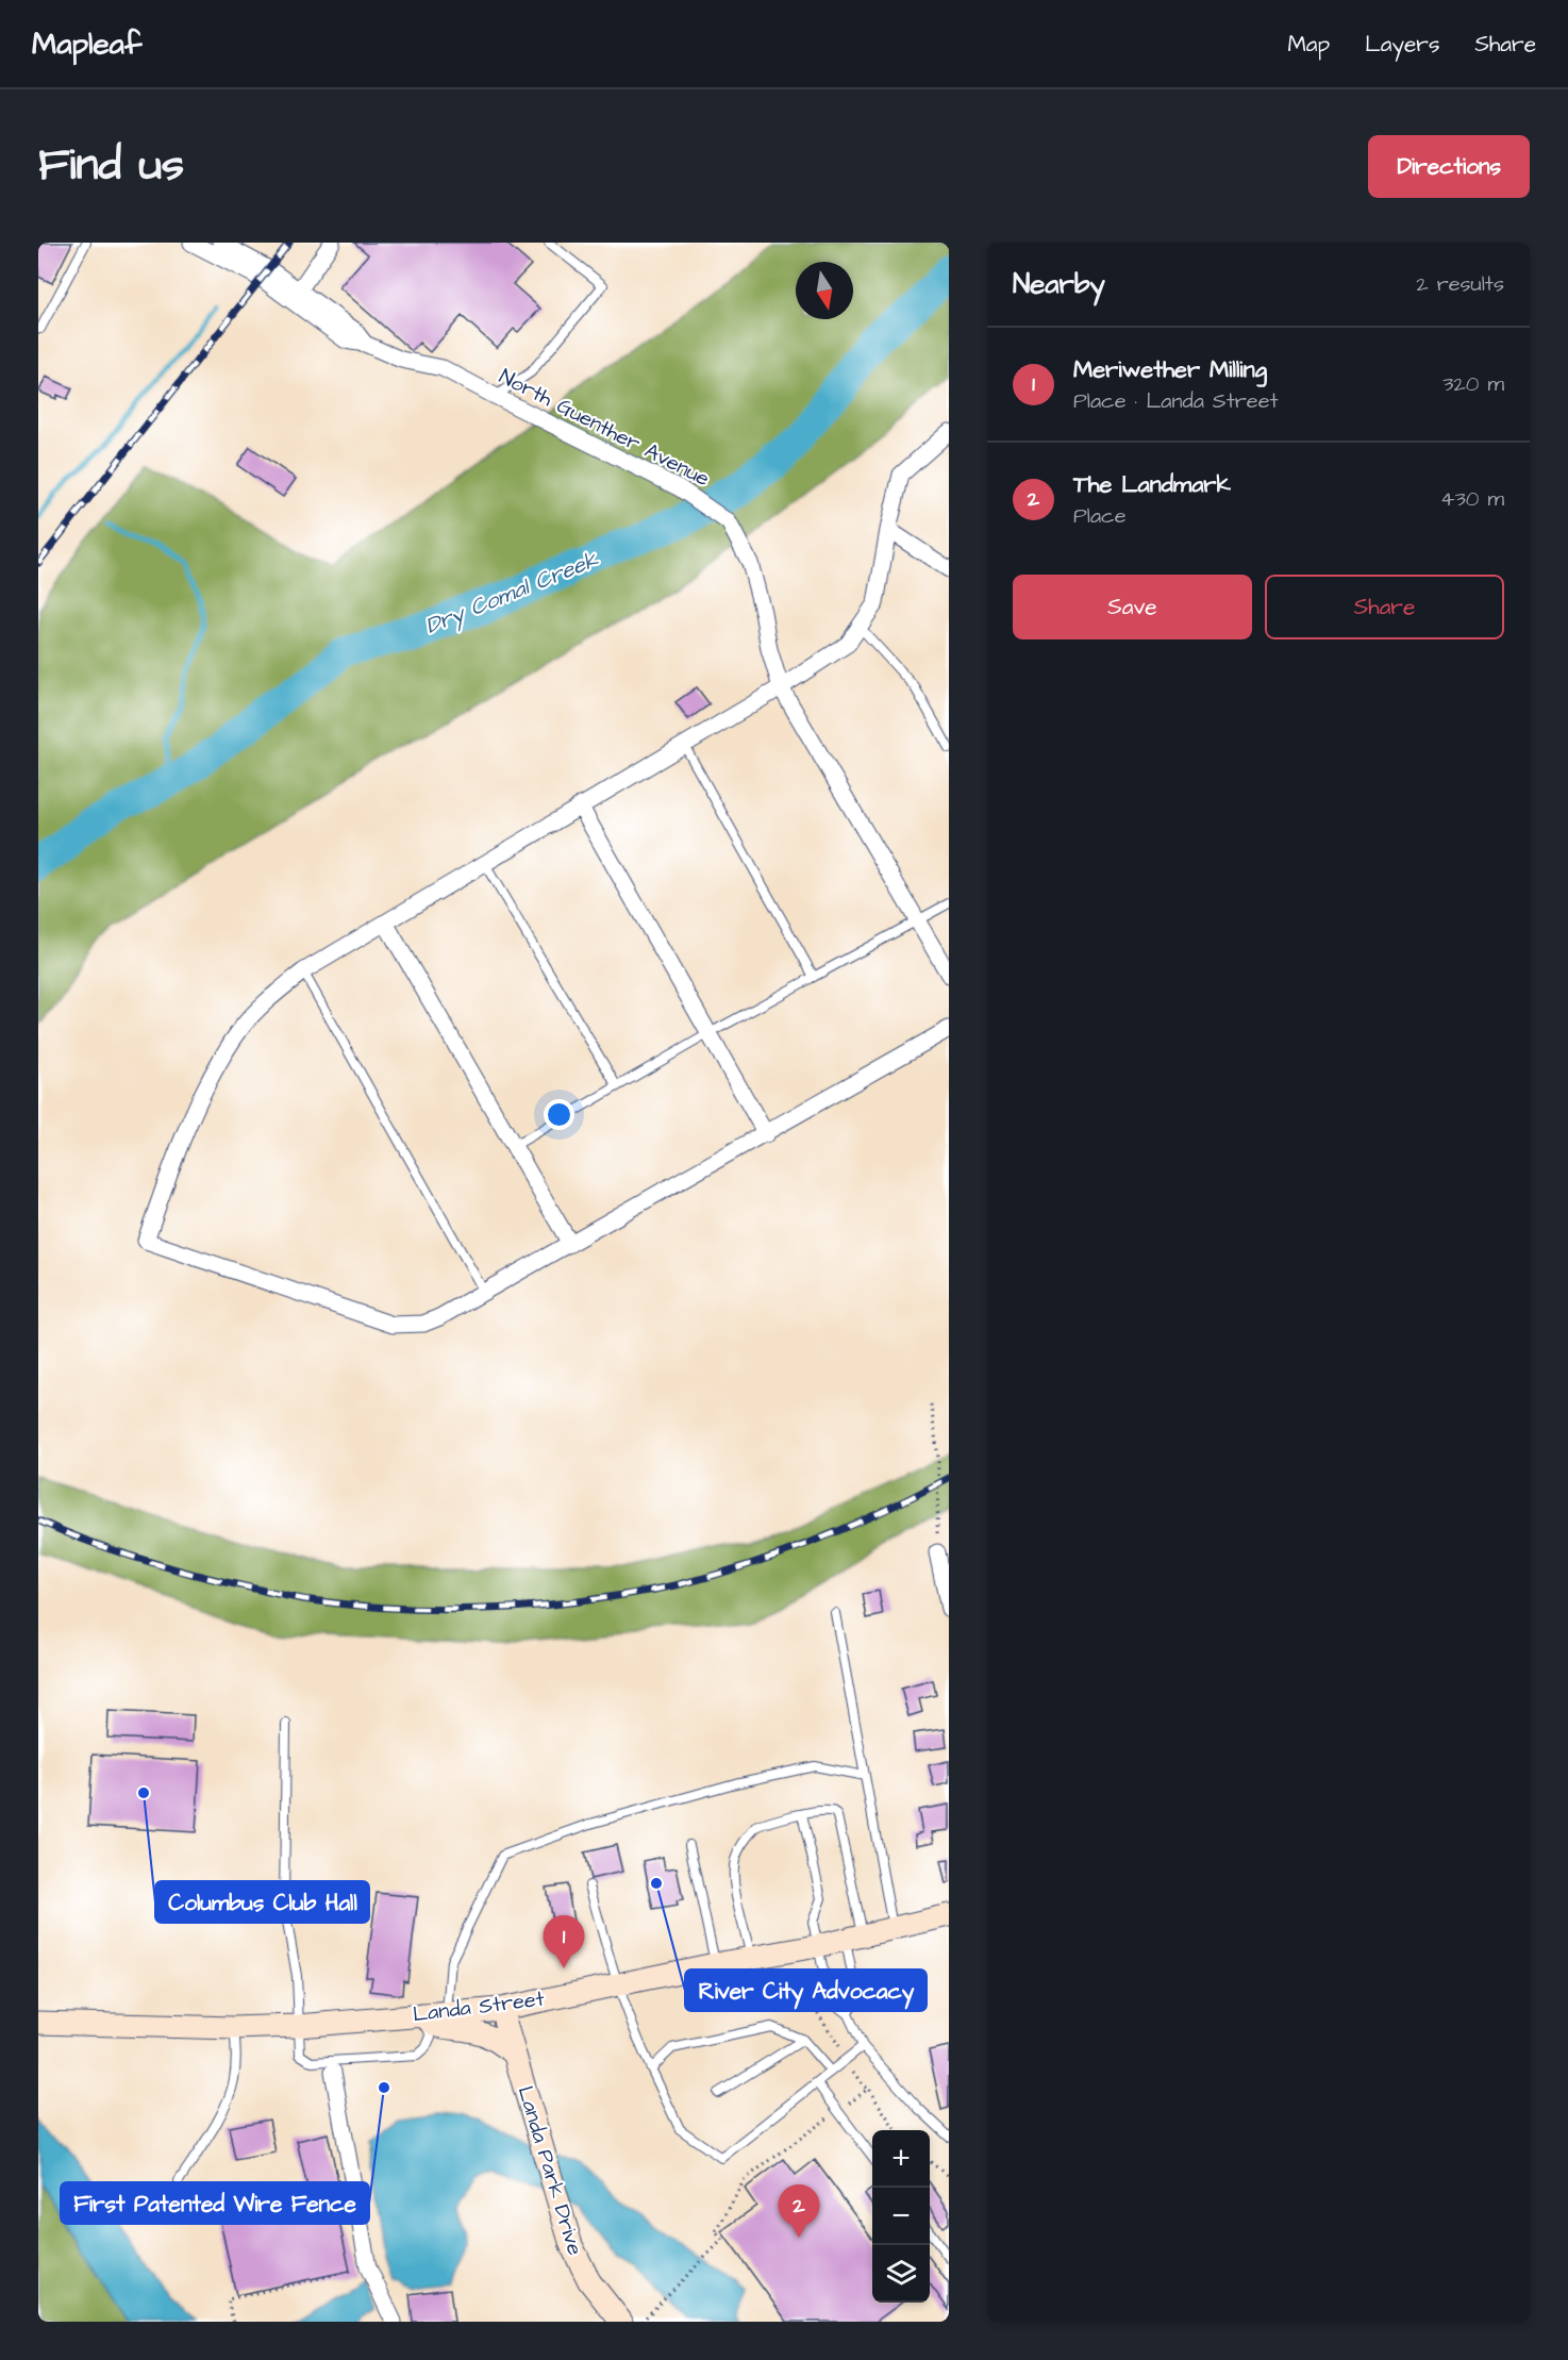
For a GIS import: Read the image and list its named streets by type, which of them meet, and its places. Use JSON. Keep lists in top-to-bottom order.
{
  "streets": {
    "main road": ["Landa Street", "Landa Park Drive"],
    "street": ["North Guenther Avenue"]
  },
  "crossings": [
    ["Landa Street", "Landa Park Drive"]
  ],
  "water": ["Dry Comal Creek"],
  "places": ["Columbus Club Hall", "River City Advocacy", "First Patented Wire Fence"],
  "north": "bottom",
  "page": {
    "header": "Mapleaf",
    "nav": ["Map", "Layers", "Share"],
    "title": "Find us",
    "buttons": [
      "Directions",
      ["Save", "Share"]
    ],
    "heading": ["Nearby", "2 results"],
    "list": [
      {
        "mark": "1",
        "name": "Meriwether Milling",
        "note": "Place · Landa Street",
        "value": "320 m"
      },
      {
        "mark": "2",
        "name": "The Landmark",
        "note": "Place",
        "value": "430 m"
      }
    ],
    "pins": ["1", "2"],
    "map_buttons": ["+", "−"]
  }
}
